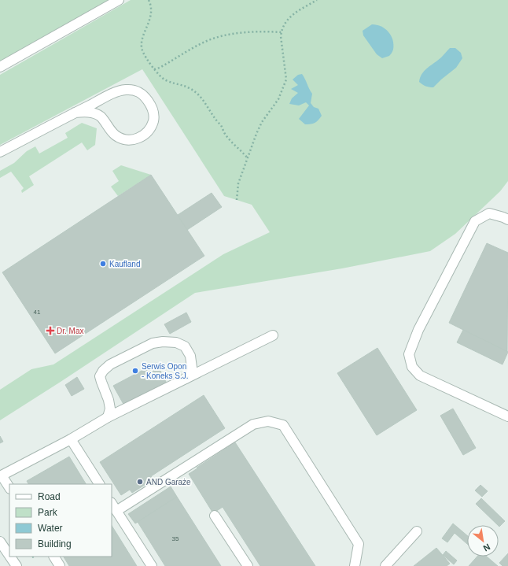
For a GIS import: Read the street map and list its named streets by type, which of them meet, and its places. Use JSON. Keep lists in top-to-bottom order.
{
  "places": {
    "other": ["Kaufland", "Serwis Opon - Koneks S.J.", "AND Garaże"],
    "health": ["Dr. Max"]
  },
  "house_numbers": ["41", "35"],
  "legend": [
    "Road",
    "Park",
    "Water",
    "Building"
  ],
  "north": "bottom right"
}
